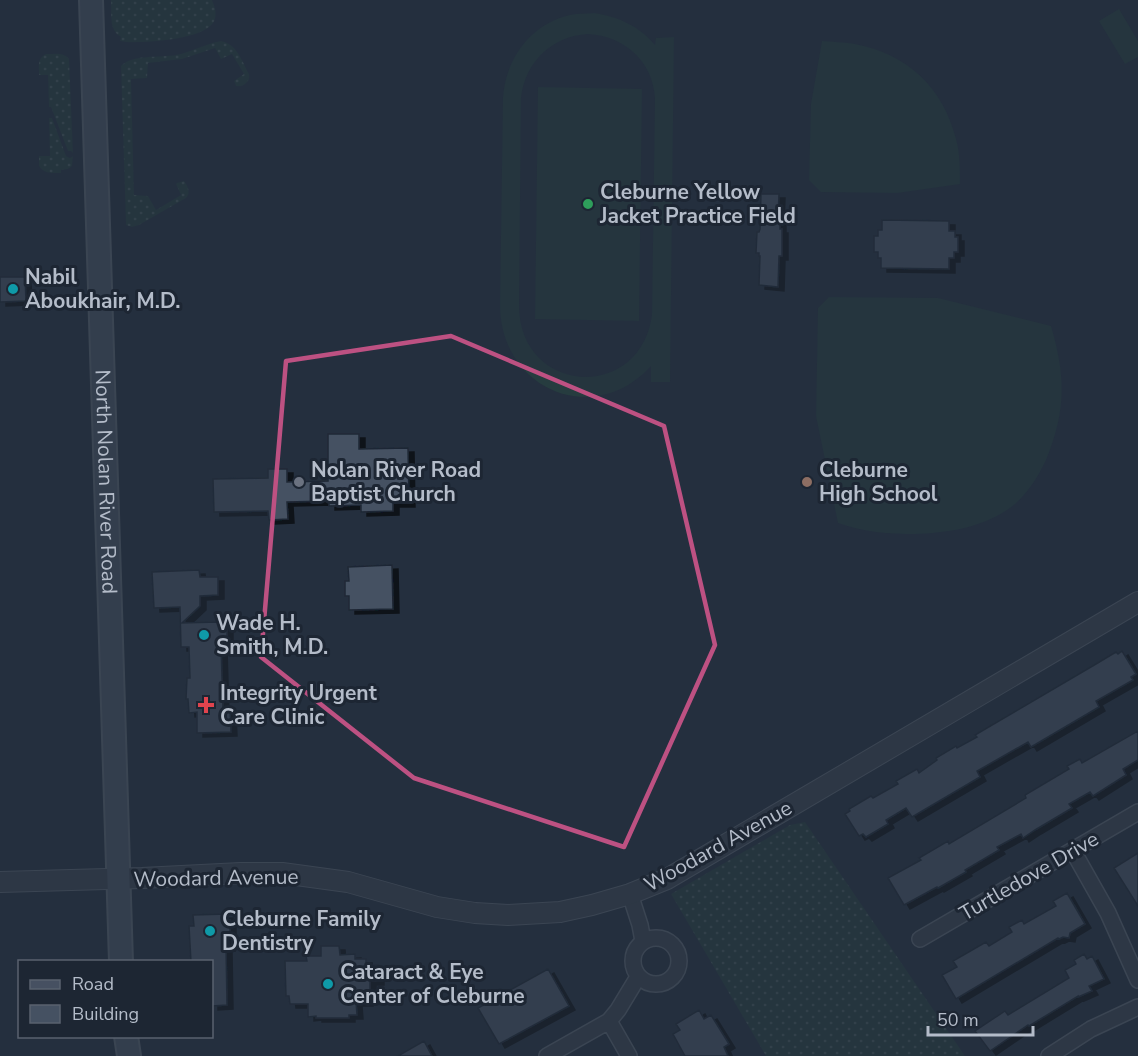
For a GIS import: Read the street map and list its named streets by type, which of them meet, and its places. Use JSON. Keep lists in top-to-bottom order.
{
  "streets": {
    "main road": ["North Nolan River Road"],
    "street": ["Woodard Avenue", "Turtledove Drive"]
  },
  "crossings": [
    ["North Nolan River Road", "Woodard Avenue"]
  ],
  "places": {
    "other": [
      "Cleburne Yellow Jacket Practice Field",
      "Nabil Aboukhair, M.D.",
      "Nolan River Road Baptist Church",
      "Cleburne High School",
      "Wade H. Smith, M.D.",
      "Cleburne Family Dentistry",
      "Cataract & Eye Center of Cleburne"
    ],
    "health": ["Integrity Urgent Care Clinic"]
  },
  "legend": ["Road", "Building"],
  "scale_bar": "50 m"
}
